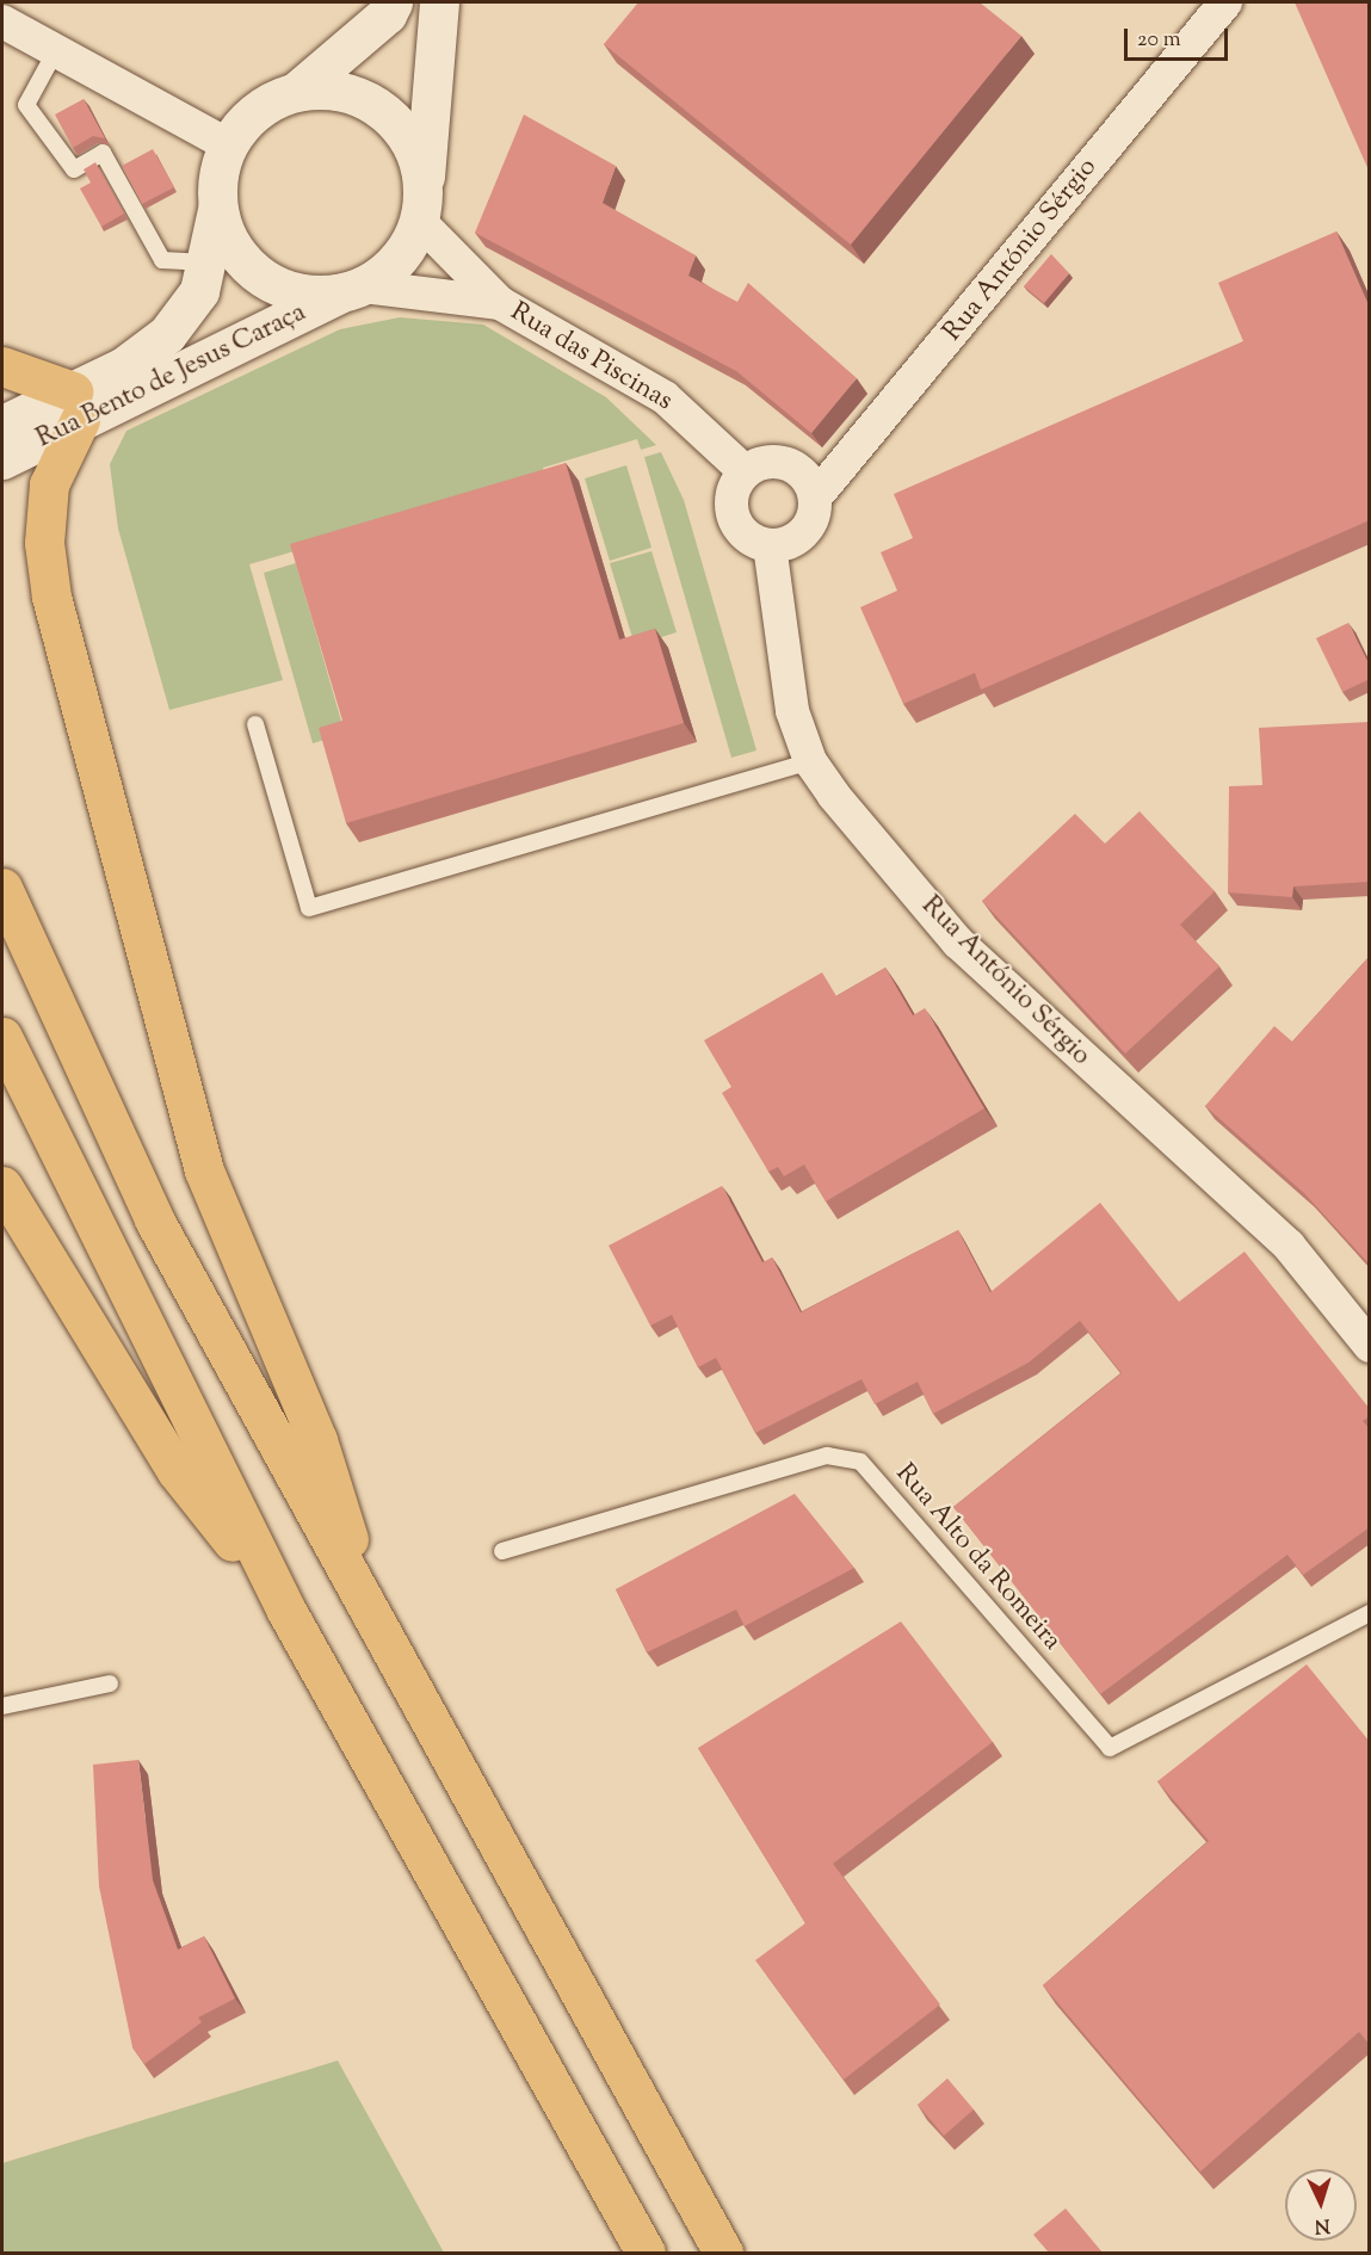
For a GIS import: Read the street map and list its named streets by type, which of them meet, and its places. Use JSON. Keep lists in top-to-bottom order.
{
  "streets": {
    "main road": ["Rua Bento de Jesus Caraça"],
    "street": ["Rua António Sérgio", "Rua das Piscinas"],
    "lane": ["Rua Alto da Romeira"]
  },
  "crossings": [
    ["Rua António Sérgio", "Rua das Piscinas"],
    ["Rua das Piscinas", "Rua Bento de Jesus Caraça"]
  ],
  "scale_bar": "20 m",
  "north": "bottom"
}
